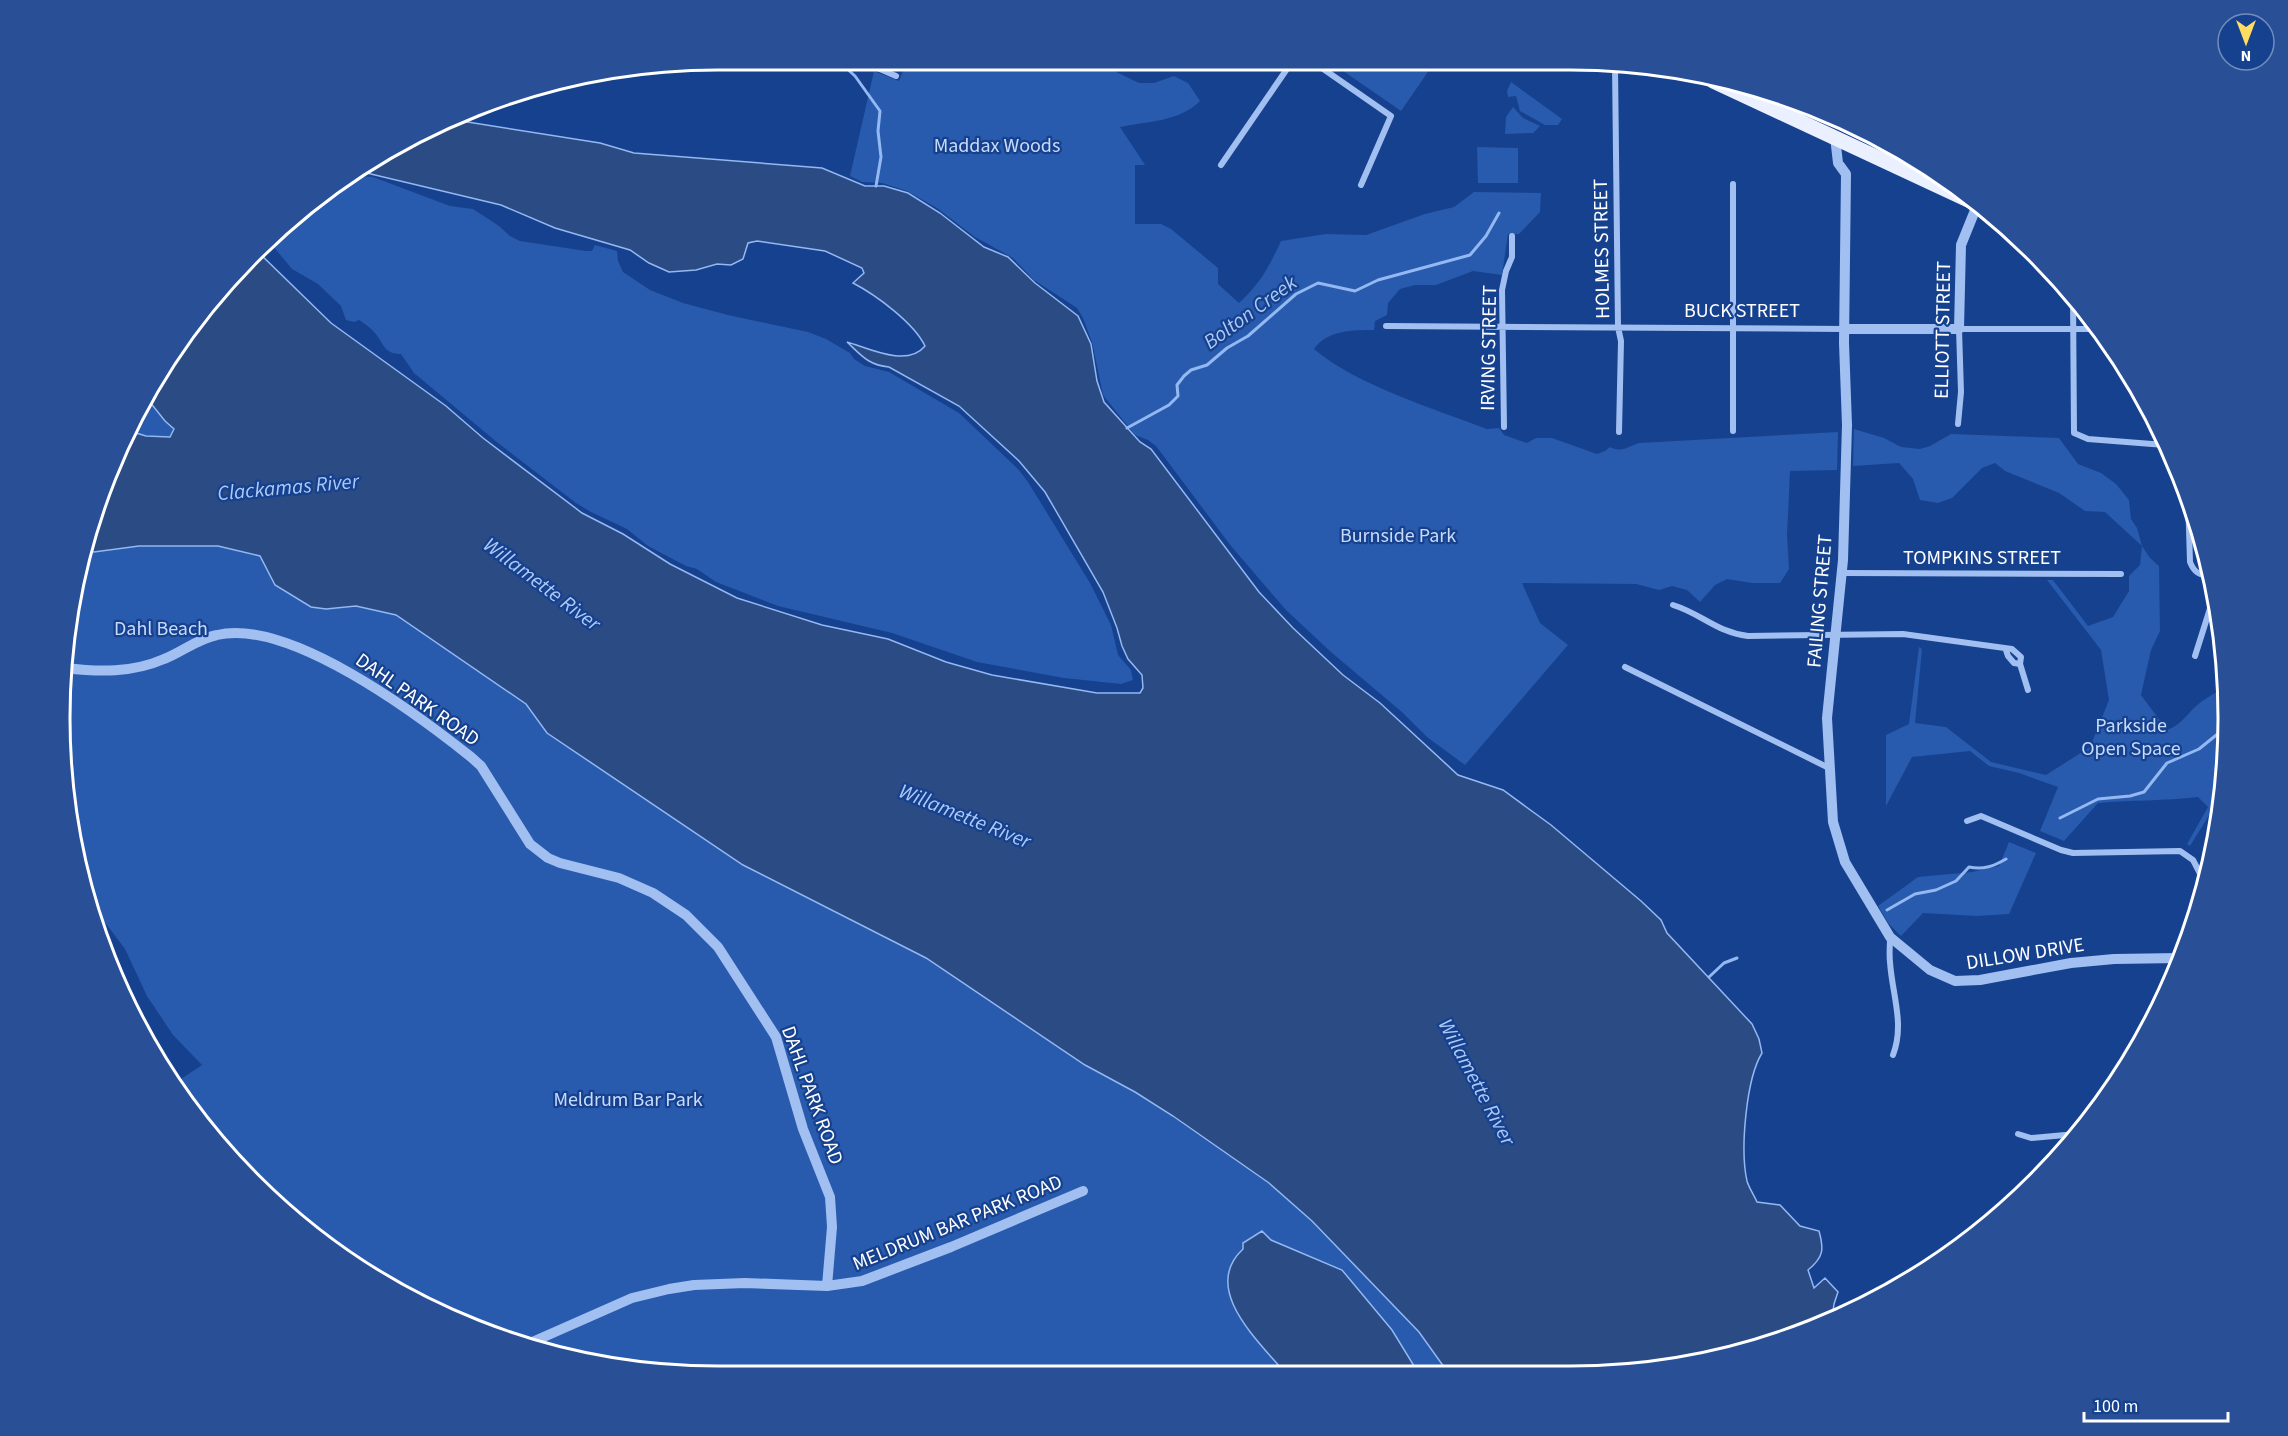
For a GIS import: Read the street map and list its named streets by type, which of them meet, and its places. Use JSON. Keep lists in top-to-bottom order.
{
  "streets": {
    "street": [
      "HOLMES STREET",
      "BUCK STREET",
      "ELLIOTT STREET",
      "IRVING STREET",
      "TOMPKINS STREET",
      "FAILING STREET",
      "DAHL PARK ROAD",
      "DILLOW DRIVE",
      "MELDRUM BAR PARK ROAD"
    ]
  },
  "crossings": [
    ["HOLMES STREET", "BUCK STREET"],
    ["BUCK STREET", "ELLIOTT STREET"],
    ["BUCK STREET", "IRVING STREET"],
    ["BUCK STREET", "FAILING STREET"],
    ["TOMPKINS STREET", "FAILING STREET"],
    ["FAILING STREET", "DILLOW DRIVE"],
    ["DAHL PARK ROAD", "MELDRUM BAR PARK ROAD"]
  ],
  "water": ["Bolton Creek", "Clackamas River", "Willamette River"],
  "parks": [
    "Maddax Woods",
    "Burnside Park",
    "Dahl Beach",
    "Parkside Open Space",
    "Meldrum Bar Park"
  ],
  "scale_bar": "100 m",
  "north": "bottom"
}
